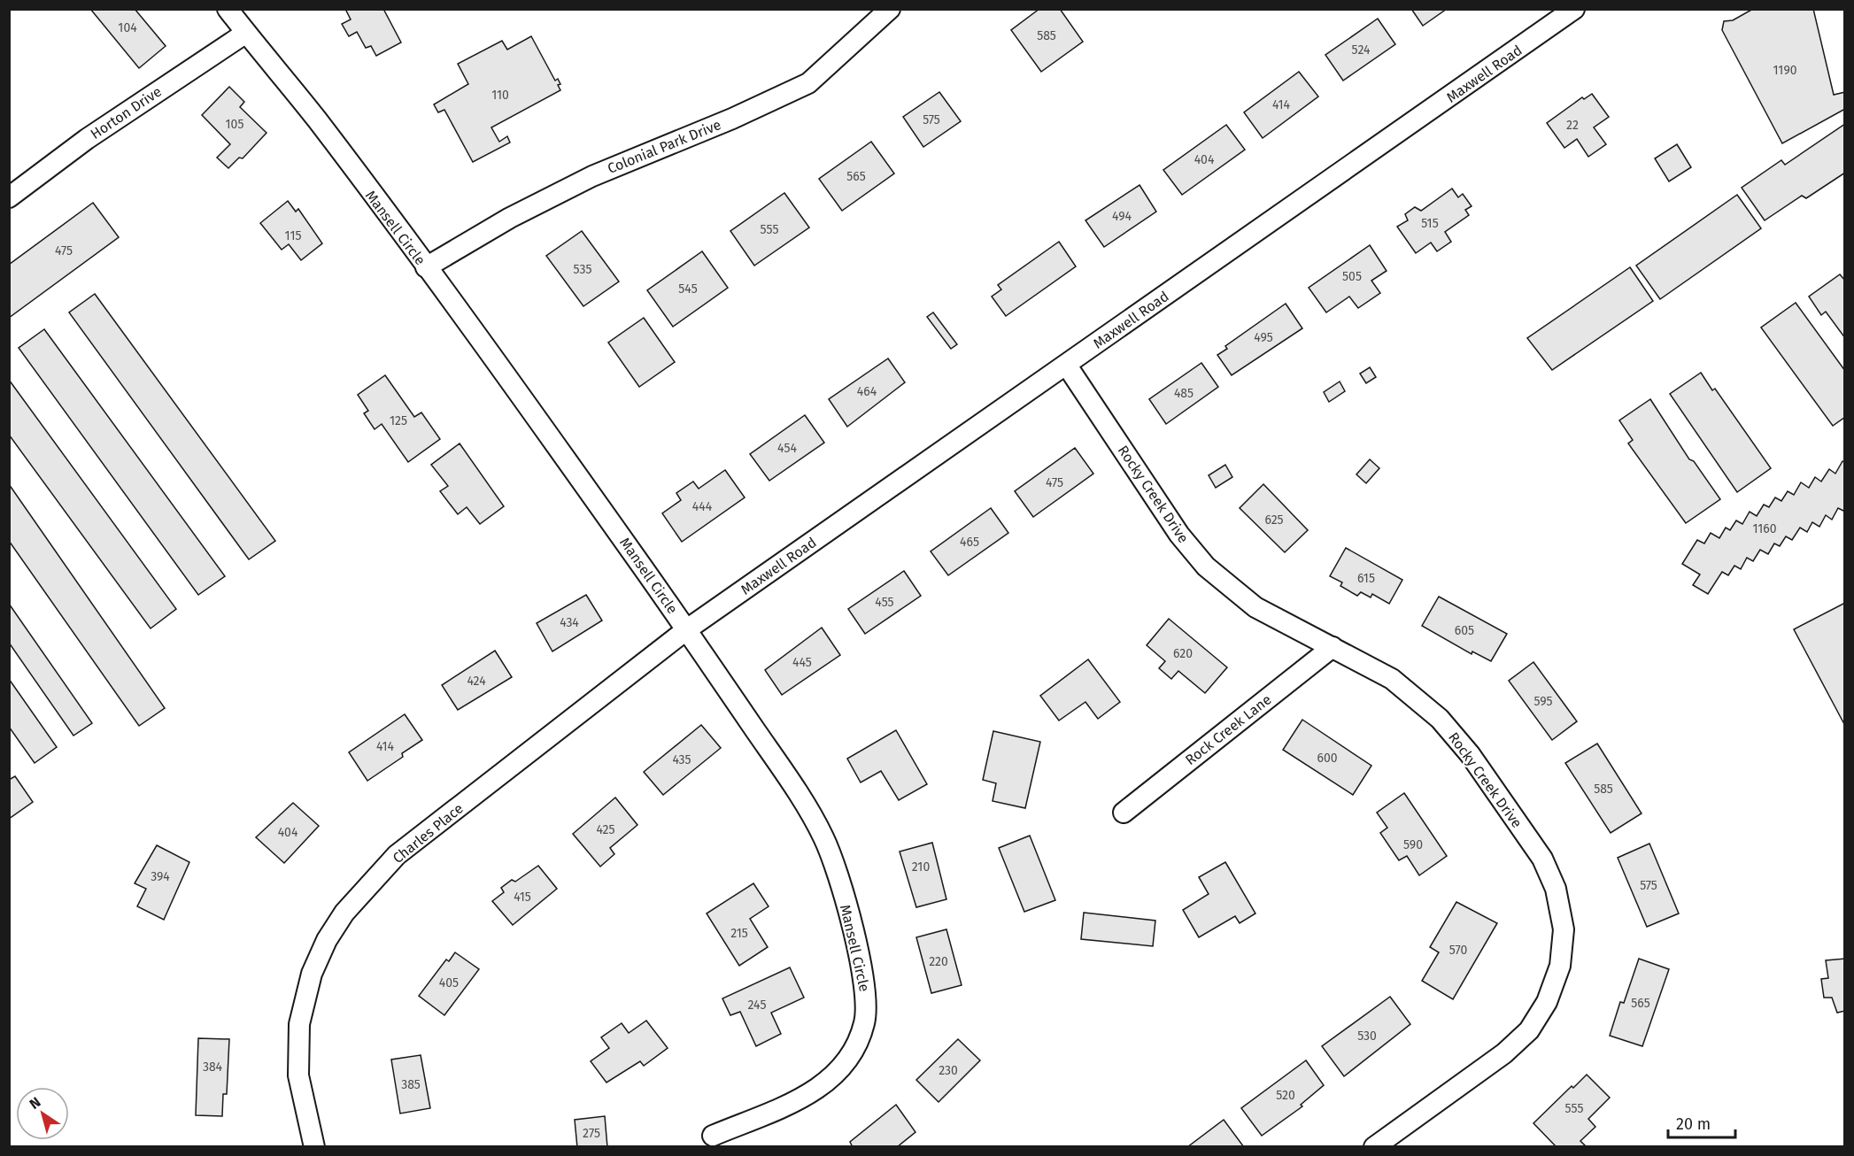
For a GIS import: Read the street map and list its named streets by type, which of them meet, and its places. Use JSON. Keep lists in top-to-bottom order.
{
  "streets": {
    "street": [
      "Maxwell Road",
      "Horton Drive",
      "Colonial Park Drive",
      "Mansell Circle",
      "Rocky Creek Drive",
      "Rock Creek Lane",
      "Charles Place"
    ]
  },
  "crossings": [
    ["Maxwell Road", "Mansell Circle"],
    ["Maxwell Road", "Rocky Creek Drive"],
    ["Maxwell Road", "Charles Place"],
    ["Horton Drive", "Mansell Circle"],
    ["Colonial Park Drive", "Mansell Circle"],
    ["Mansell Circle", "Charles Place"],
    ["Rocky Creek Drive", "Rock Creek Lane"]
  ],
  "house_numbers": [
    "104",
    "585",
    "524",
    "1190",
    "110",
    "414",
    "575",
    "105",
    "22",
    "404",
    "565",
    "494",
    "515",
    "555",
    "115",
    "475",
    "535",
    "505",
    "545",
    "495",
    "464",
    "485",
    "125",
    "454",
    "475",
    "444",
    "625",
    "1160",
    "465",
    "615",
    "455",
    "434",
    "605",
    "620",
    "445",
    "424",
    "595",
    "414",
    "600",
    "435",
    "585",
    "425",
    "404",
    "590",
    "210",
    "394",
    "575",
    "415",
    "215",
    "570",
    "220",
    "405",
    "565",
    "245",
    "530",
    "384",
    "230",
    "385",
    "520",
    "555",
    "275"
  ],
  "scale_bar": "20 m",
  "north": "top left"
}
